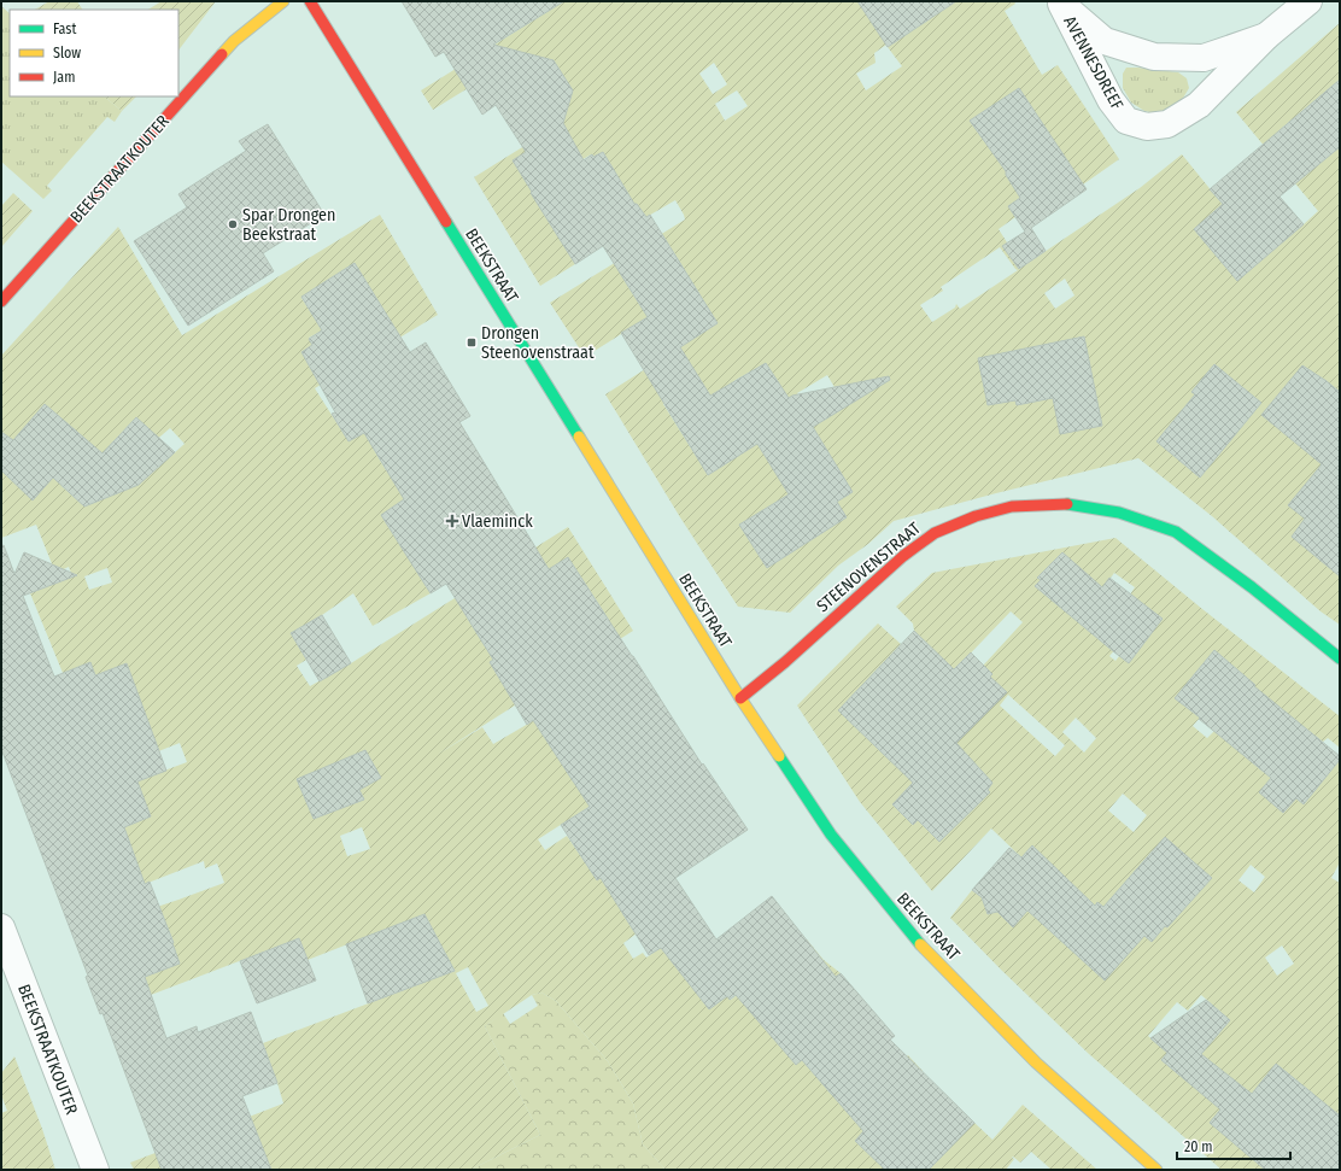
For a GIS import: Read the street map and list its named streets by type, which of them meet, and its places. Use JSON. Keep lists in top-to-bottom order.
{
  "streets": {
    "street": [
      "AVENNESDREEF",
      "BEEKSTRAATKOUTER",
      "BEEKSTRAAT",
      "STEENOVENSTRAAT"
    ]
  },
  "crossings": [
    ["BEEKSTRAAT", "STEENOVENSTRAAT"]
  ],
  "places": {
    "other": ["Spar Drongen Beekstraat"],
    "transit": ["Drongen Steenovenstraat"],
    "health": ["Vlaeminck"]
  },
  "legend": ["Fast", "Slow", "Jam"],
  "scale_bar": "20 m"
}
